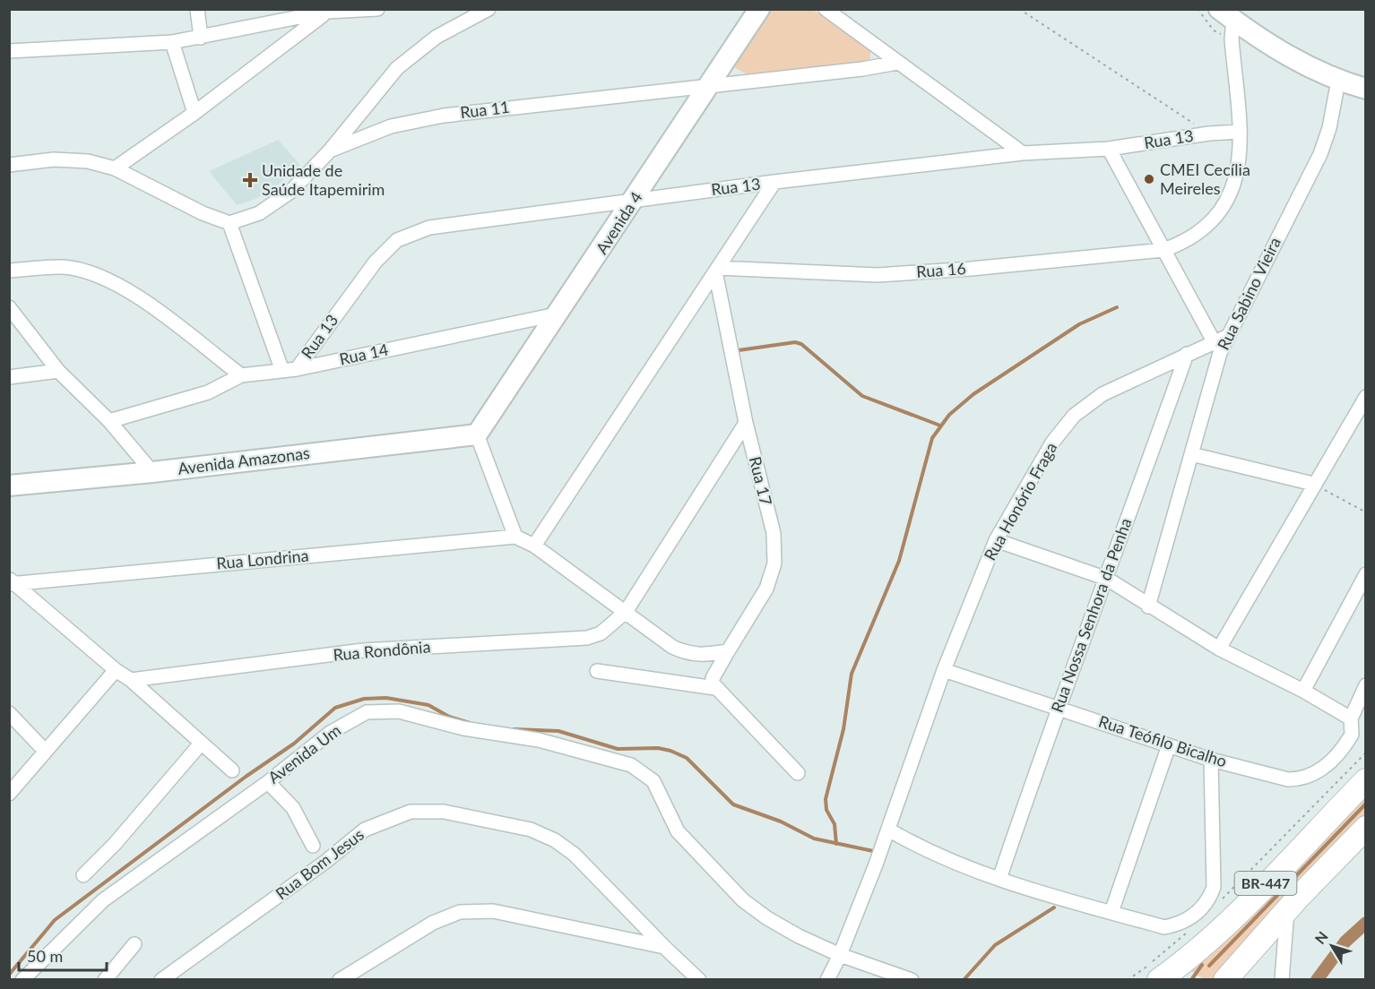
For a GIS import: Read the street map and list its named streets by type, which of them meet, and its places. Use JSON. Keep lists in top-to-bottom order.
{
  "streets": {
    "main road": ["BR-447"],
    "street": [
      "Rua 11",
      "Rua 13",
      "Avenida 4",
      "Rua 16",
      "Rua Sabino Vieira",
      "Rua 14",
      "Avenida Amazonas",
      "Rua 17",
      "Rua Honório Fraga",
      "Rua Londrina",
      "Rua Nossa Senhora da Penha",
      "Rua Rondônia",
      "Rua Teófilo Bicalho",
      "Avenida Um",
      "Rua Bom Jesus"
    ]
  },
  "crossings": [
    ["Rua 11", "Avenida 4"],
    ["Rua 13", "Avenida 4"],
    ["Rua 13", "Rua 16"],
    ["Rua 13", "Rua 14"],
    ["Avenida 4", "Rua 14"],
    ["Avenida 4", "Avenida Amazonas"],
    ["Rua 16", "Rua 17"],
    ["Rua Sabino Vieira", "Rua Honório Fraga"],
    ["Rua 17", "Rua Rondônia"],
    ["Rua Honório Fraga", "Rua Nossa Senhora da Penha"],
    ["Rua Honório Fraga", "Rua Teófilo Bicalho"],
    ["Rua Honório Fraga", "Avenida Um"],
    ["Rua Nossa Senhora da Penha", "Rua Teófilo Bicalho"]
  ],
  "places": {
    "other": ["CMEI Cecília Meireles"],
    "health": ["Unidade de Saúde Itapemirim"]
  },
  "scale_bar": "50 m",
  "north": "top left"
}
